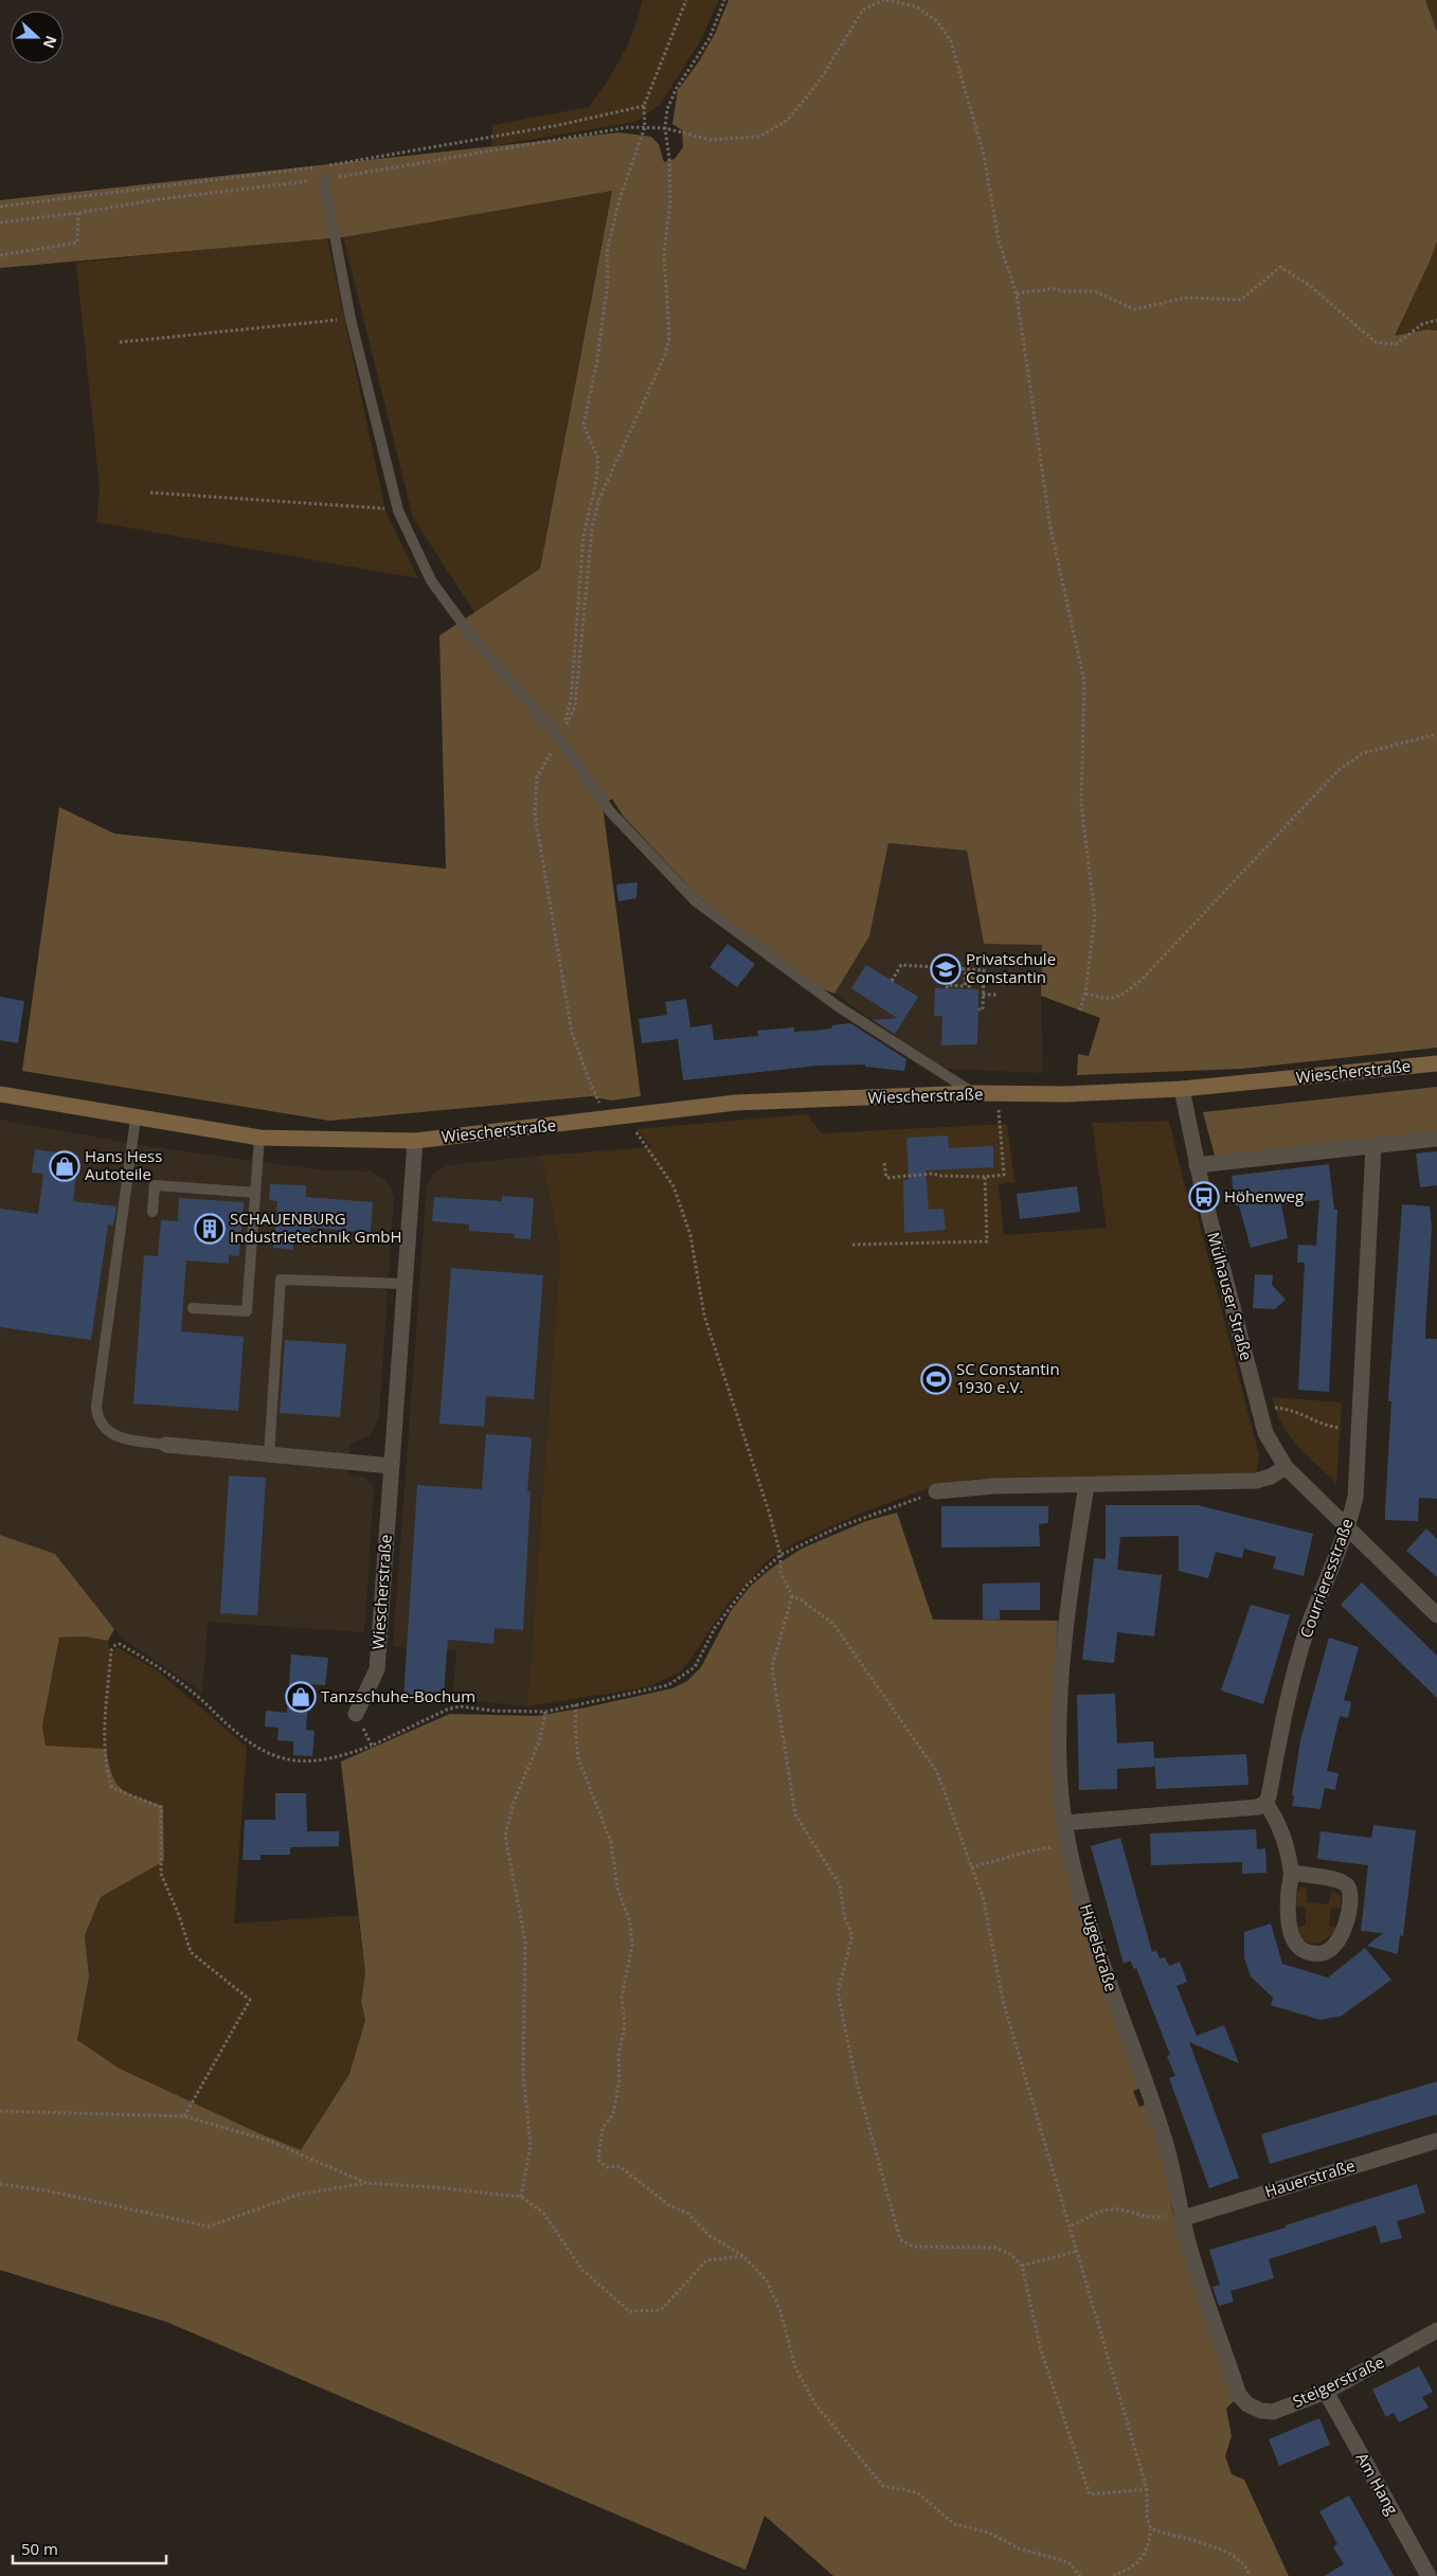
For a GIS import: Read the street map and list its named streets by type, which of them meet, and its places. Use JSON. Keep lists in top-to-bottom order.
{
  "streets": {
    "main road": ["Wiescherstraße"],
    "street": [
      "Mülhauser Straße",
      "Courrieresstraße",
      "Hügelstraße",
      "Hauerstraße",
      "Steigerstraße",
      "Am Hang"
    ]
  },
  "crossings": [
    ["Wiescherstraße", "Mülhauser Straße"],
    ["Mülhauser Straße", "Courrieresstraße"],
    ["Hügelstraße", "Hauerstraße"],
    ["Hügelstraße", "Steigerstraße"],
    ["Steigerstraße", "Am Hang"]
  ],
  "places": {
    "school or university": ["Privatschule Constantin"],
    "shop": ["Hans Hess Autoteile", "Tanzschuhe-Bochum"],
    "bus stop": ["Höhenweg"],
    "building": ["SCHAUENBURG Industrietechnik GmbH"],
    "sports": ["SC Constantin 1930 e.V."]
  },
  "scale_bar": "50 m",
  "north": "right"
}
